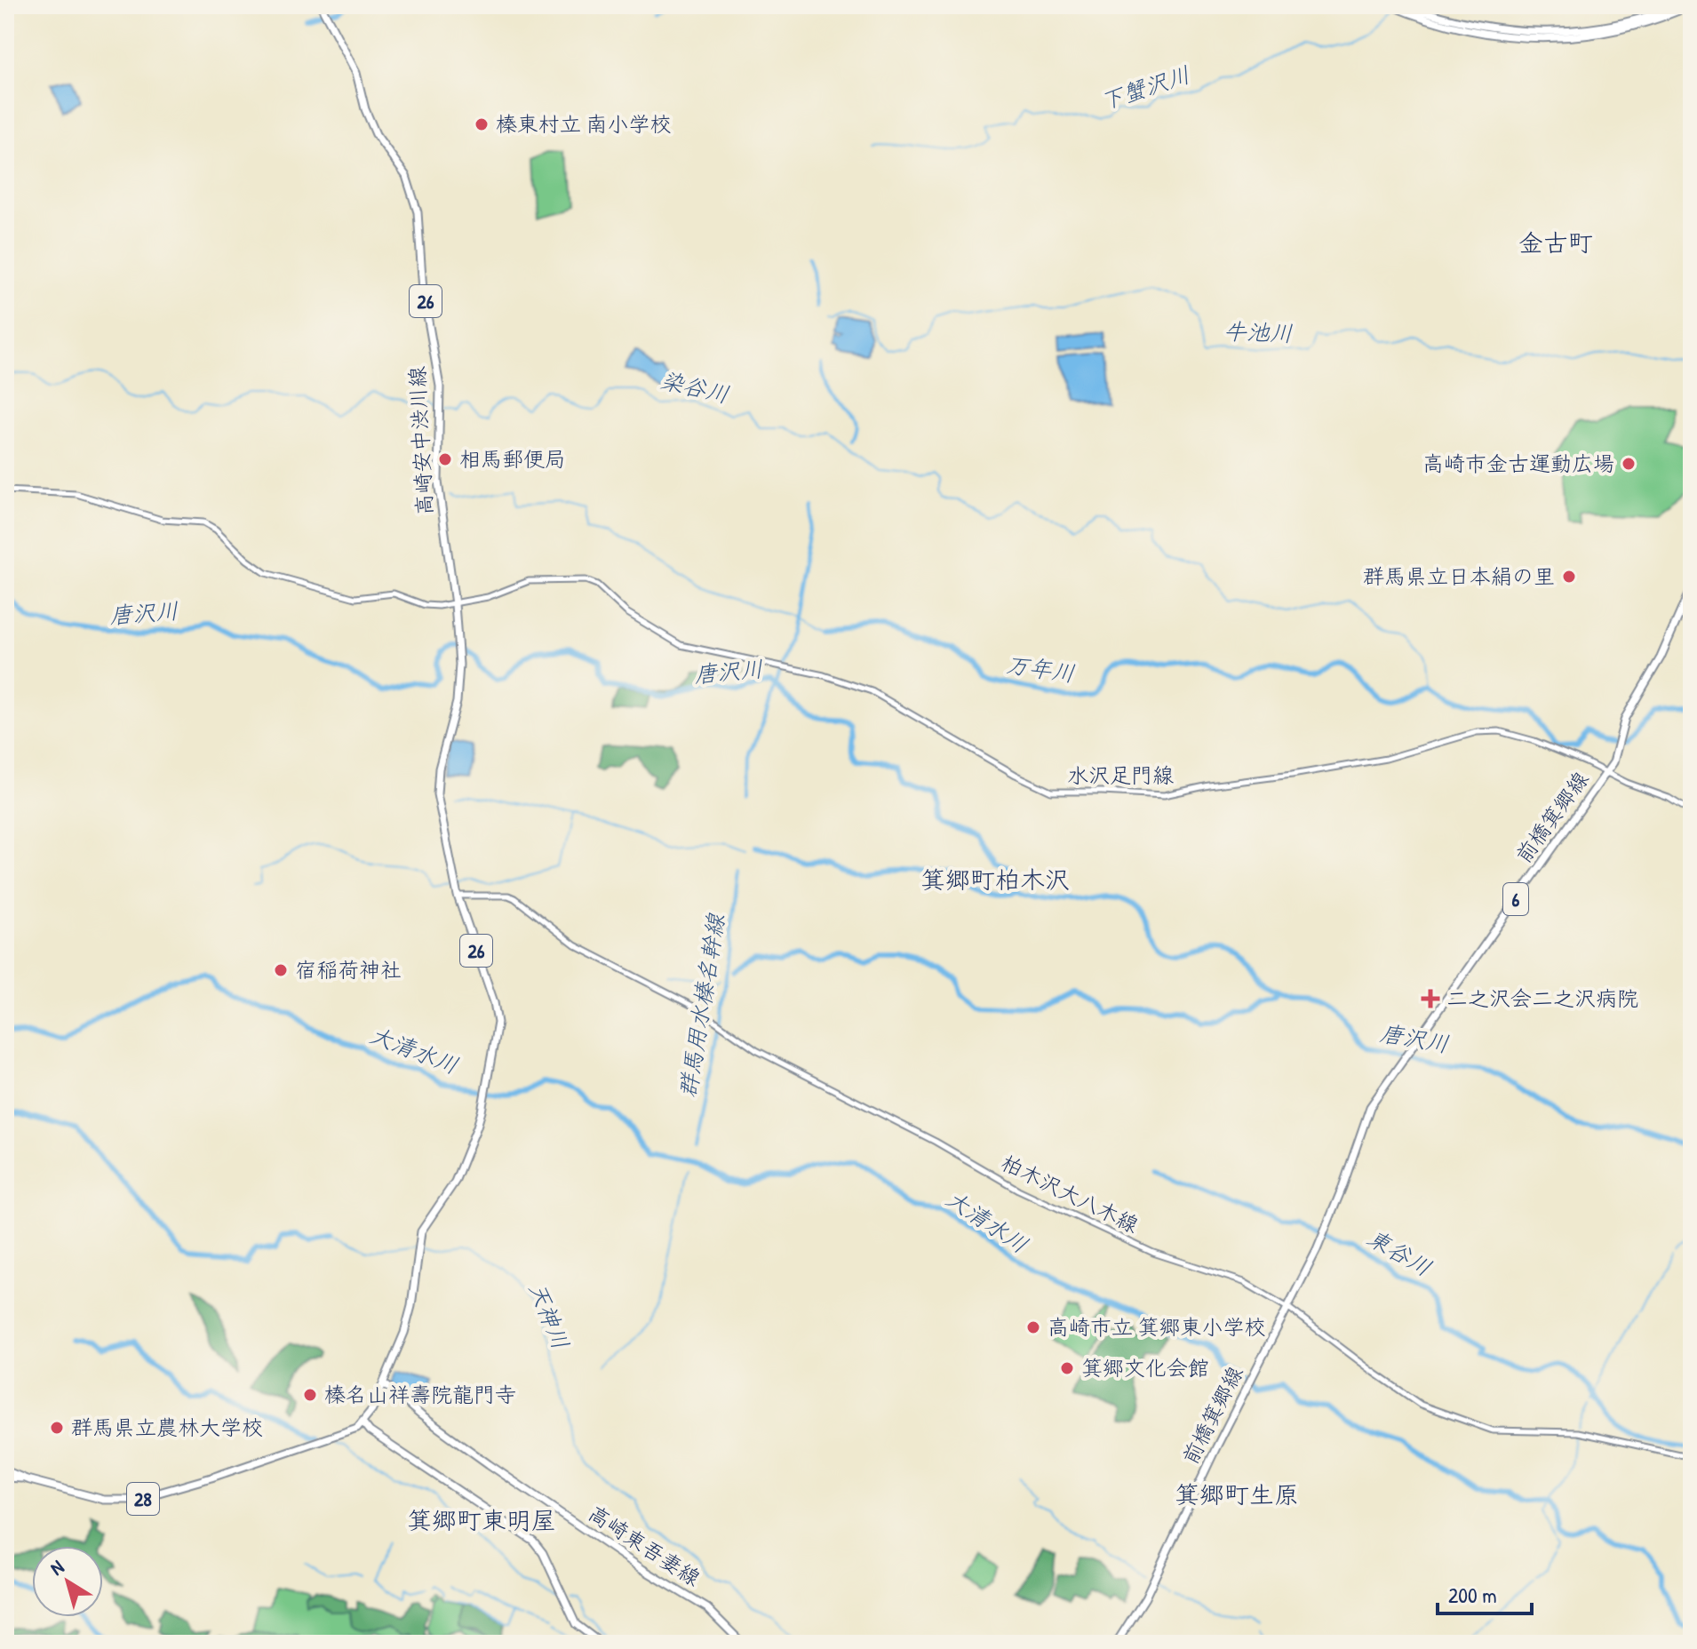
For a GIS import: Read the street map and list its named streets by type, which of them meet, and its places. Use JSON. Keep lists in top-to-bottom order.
{
  "streets": {
    "main road": [
      "26",
      "高崎安中渋川線",
      "水沢足門線",
      "前橋箕郷線",
      "6",
      "柏木沢大八木線",
      "28",
      "高崎東吾妻線"
    ]
  },
  "crossings": [
    ["高崎安中渋川線", "水沢足門線"],
    ["高崎安中渋川線", "柏木沢大八木線"],
    ["高崎安中渋川線", "28"],
    ["高崎安中渋川線", "高崎東吾妻線"],
    ["水沢足門線", "前橋箕郷線"],
    ["前橋箕郷線", "柏木沢大八木線"]
  ],
  "districts": [
    "金古町",
    "箕郷町柏木沢",
    "箕郷町生原",
    "箕郷町東明屋"
  ],
  "water": [
    "下蟹沢川",
    "牛池川",
    "染谷川",
    "唐沢川",
    "万年川",
    "群馬用水榛名幹線",
    "大清水川",
    "東谷川",
    "天神川"
  ],
  "places": {
    "other": [
      "榛東村立 南小学校",
      "相馬郵便局",
      "高崎市金古運動広場",
      "群馬県立日本絹の里",
      "宿稲荷神社",
      "高崎市立 箕郷東小学校",
      "箕郷文化会館",
      "榛名山祥壽院龍門寺",
      "群馬県立農林大学校"
    ],
    "health": ["二之沢会二之沢病院"]
  },
  "scale_bar": "200 m",
  "north": "top left"
}
